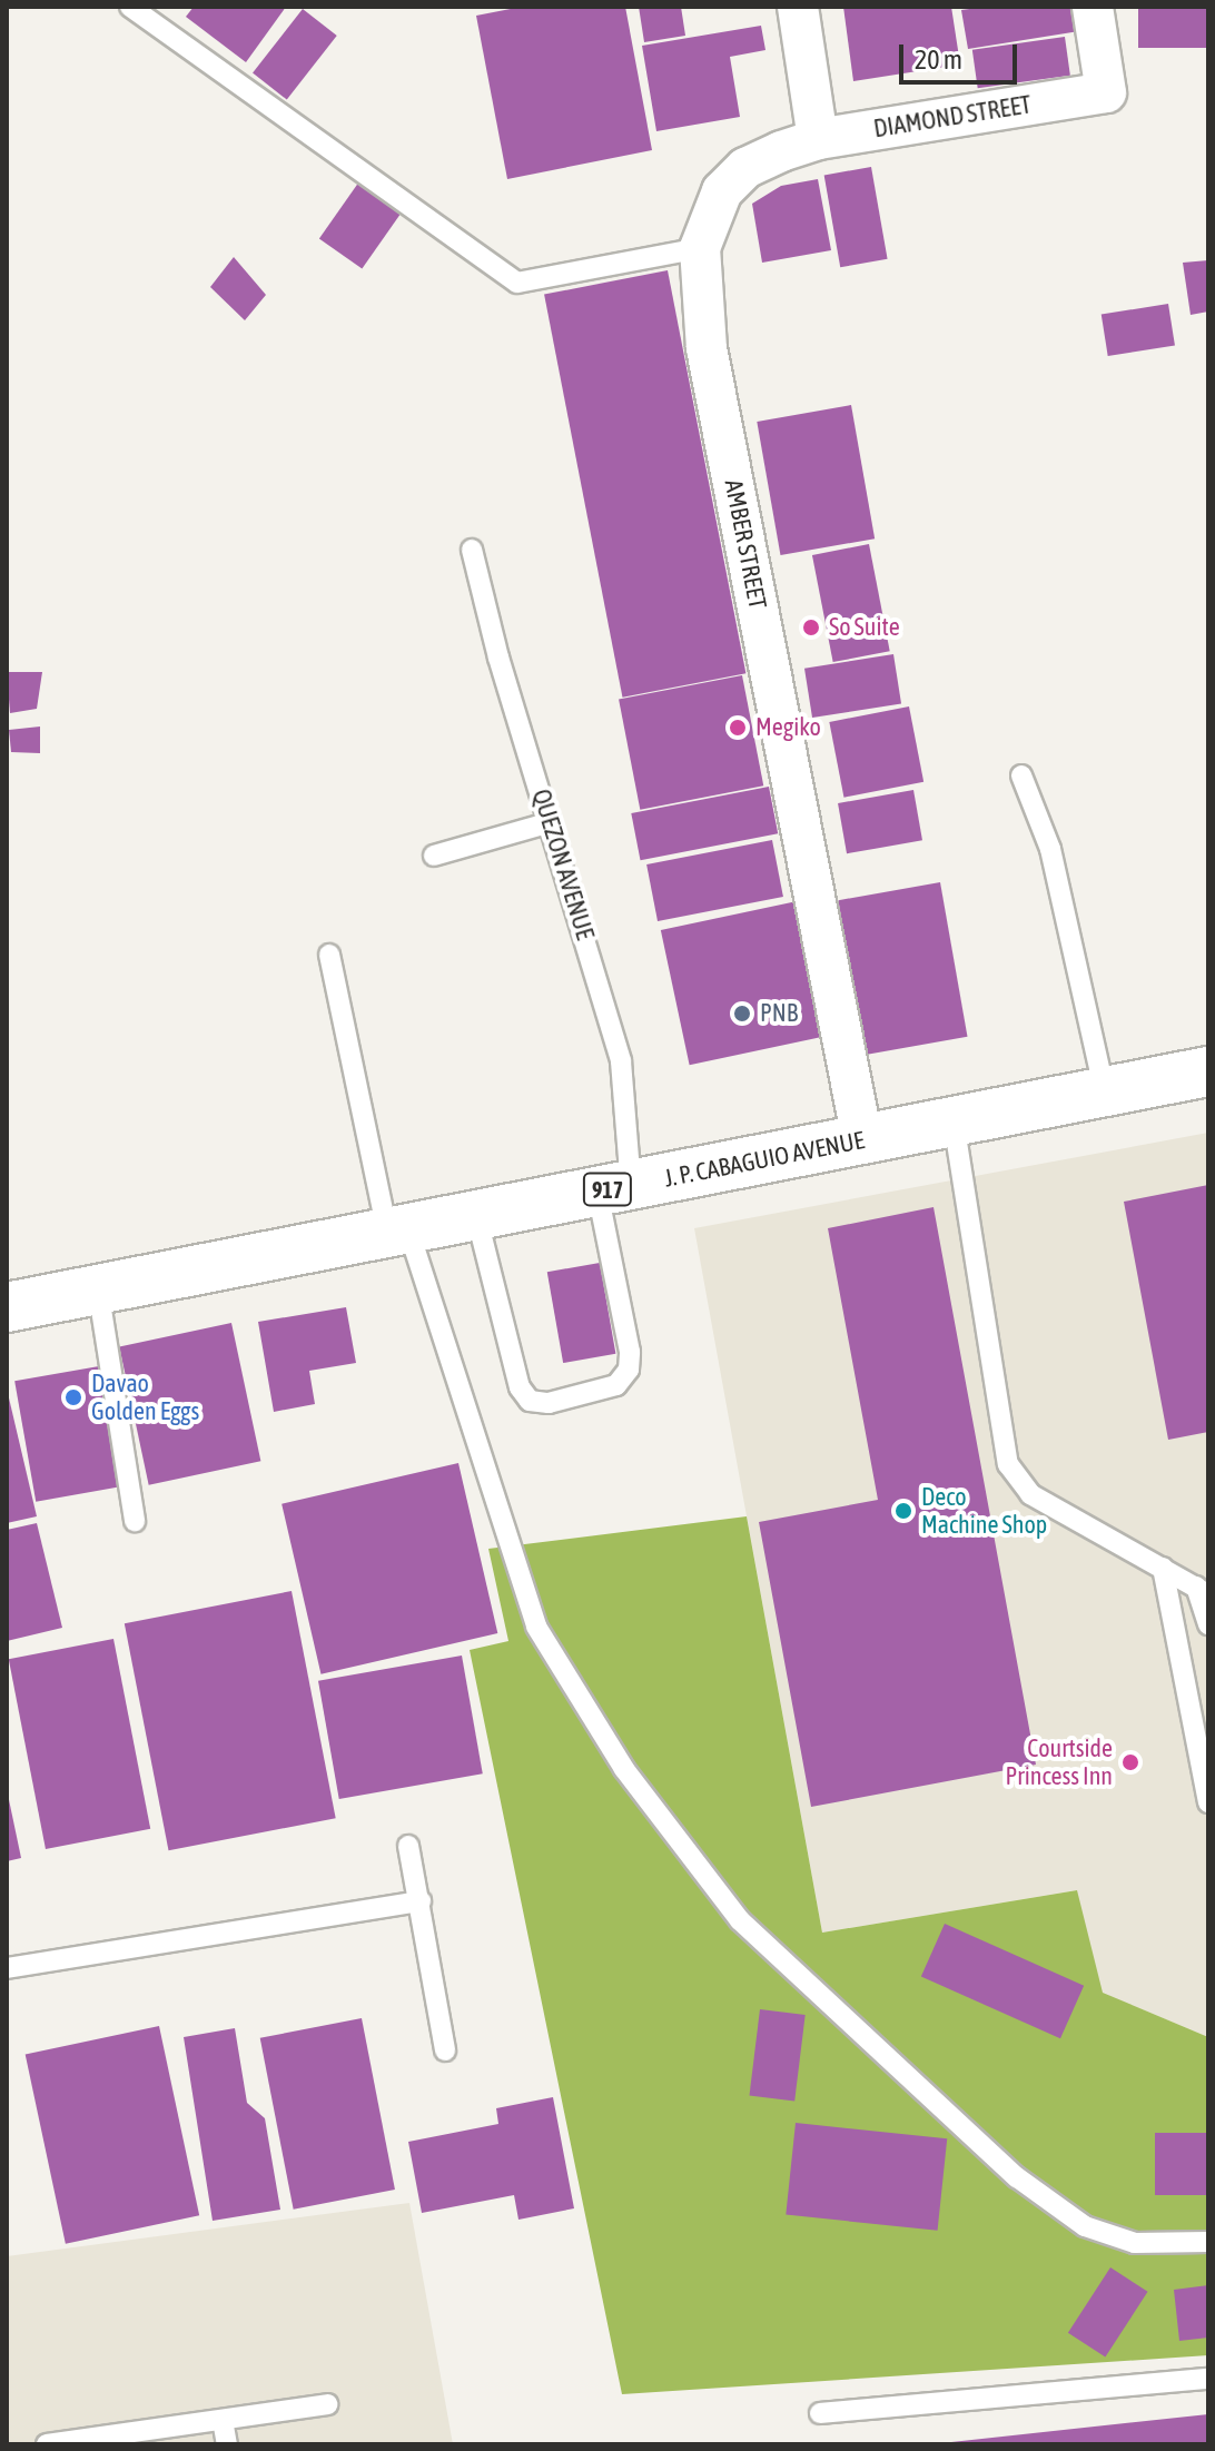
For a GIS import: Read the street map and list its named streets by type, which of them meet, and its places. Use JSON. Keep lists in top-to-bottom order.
{
  "streets": {
    "main road": ["J. P. CABAGUIO AVENUE", "917"],
    "street": ["DIAMOND STREET", "AMBER STREET"],
    "lane": ["QUEZON AVENUE"]
  },
  "crossings": [
    ["DIAMOND STREET", "AMBER STREET"],
    ["AMBER STREET", "J. P. CABAGUIO AVENUE"],
    ["QUEZON AVENUE", "J. P. CABAGUIO AVENUE"]
  ],
  "places": [
    "So Suite",
    "Megiko",
    "PNB",
    "Davao Golden Eggs",
    "Deco Machine Shop",
    "Courtside Princess Inn"
  ],
  "scale_bar": "20 m"
}
